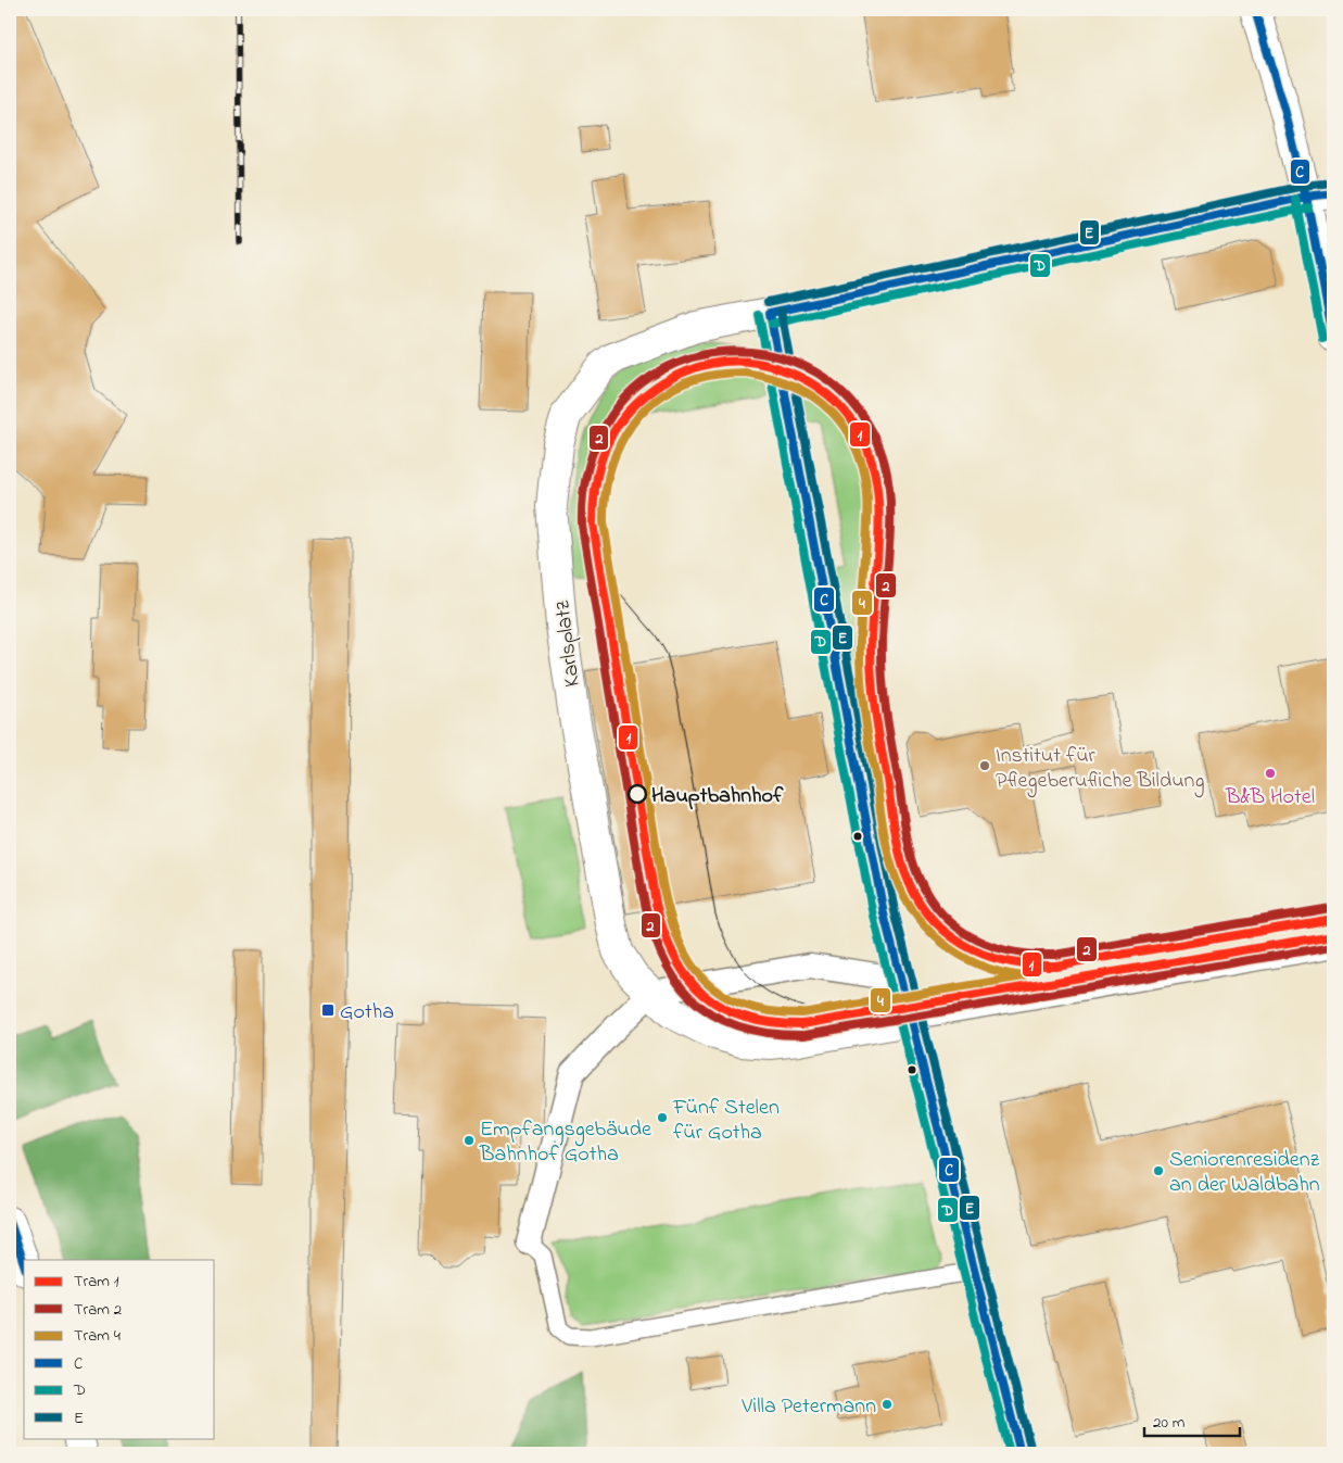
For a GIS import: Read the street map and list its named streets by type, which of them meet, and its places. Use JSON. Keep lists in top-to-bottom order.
{
  "streets": {
    "street": ["Karlsplatz"]
  },
  "places": {
    "other": [
      "Institut für Pflegeberufliche Bildung",
      "B&B Hotel",
      "Hauptbahnhof",
      "Fünf Stelen für Gotha",
      "Empfangsgebäude Bahnhof Gotha",
      "Seniorenresidenz an der Waldbahn",
      "Villa Petermann"
    ],
    "transit": ["Gotha"]
  },
  "lines": [
    "transit line C",
    "transit line E",
    "transit line D",
    "tram line 2",
    "tram line 1",
    "tram line 4"
  ],
  "legend": [
    "Tram 1",
    "Tram 2",
    "Tram 4",
    "C",
    "D",
    "E"
  ],
  "scale_bar": "20 m"
}
